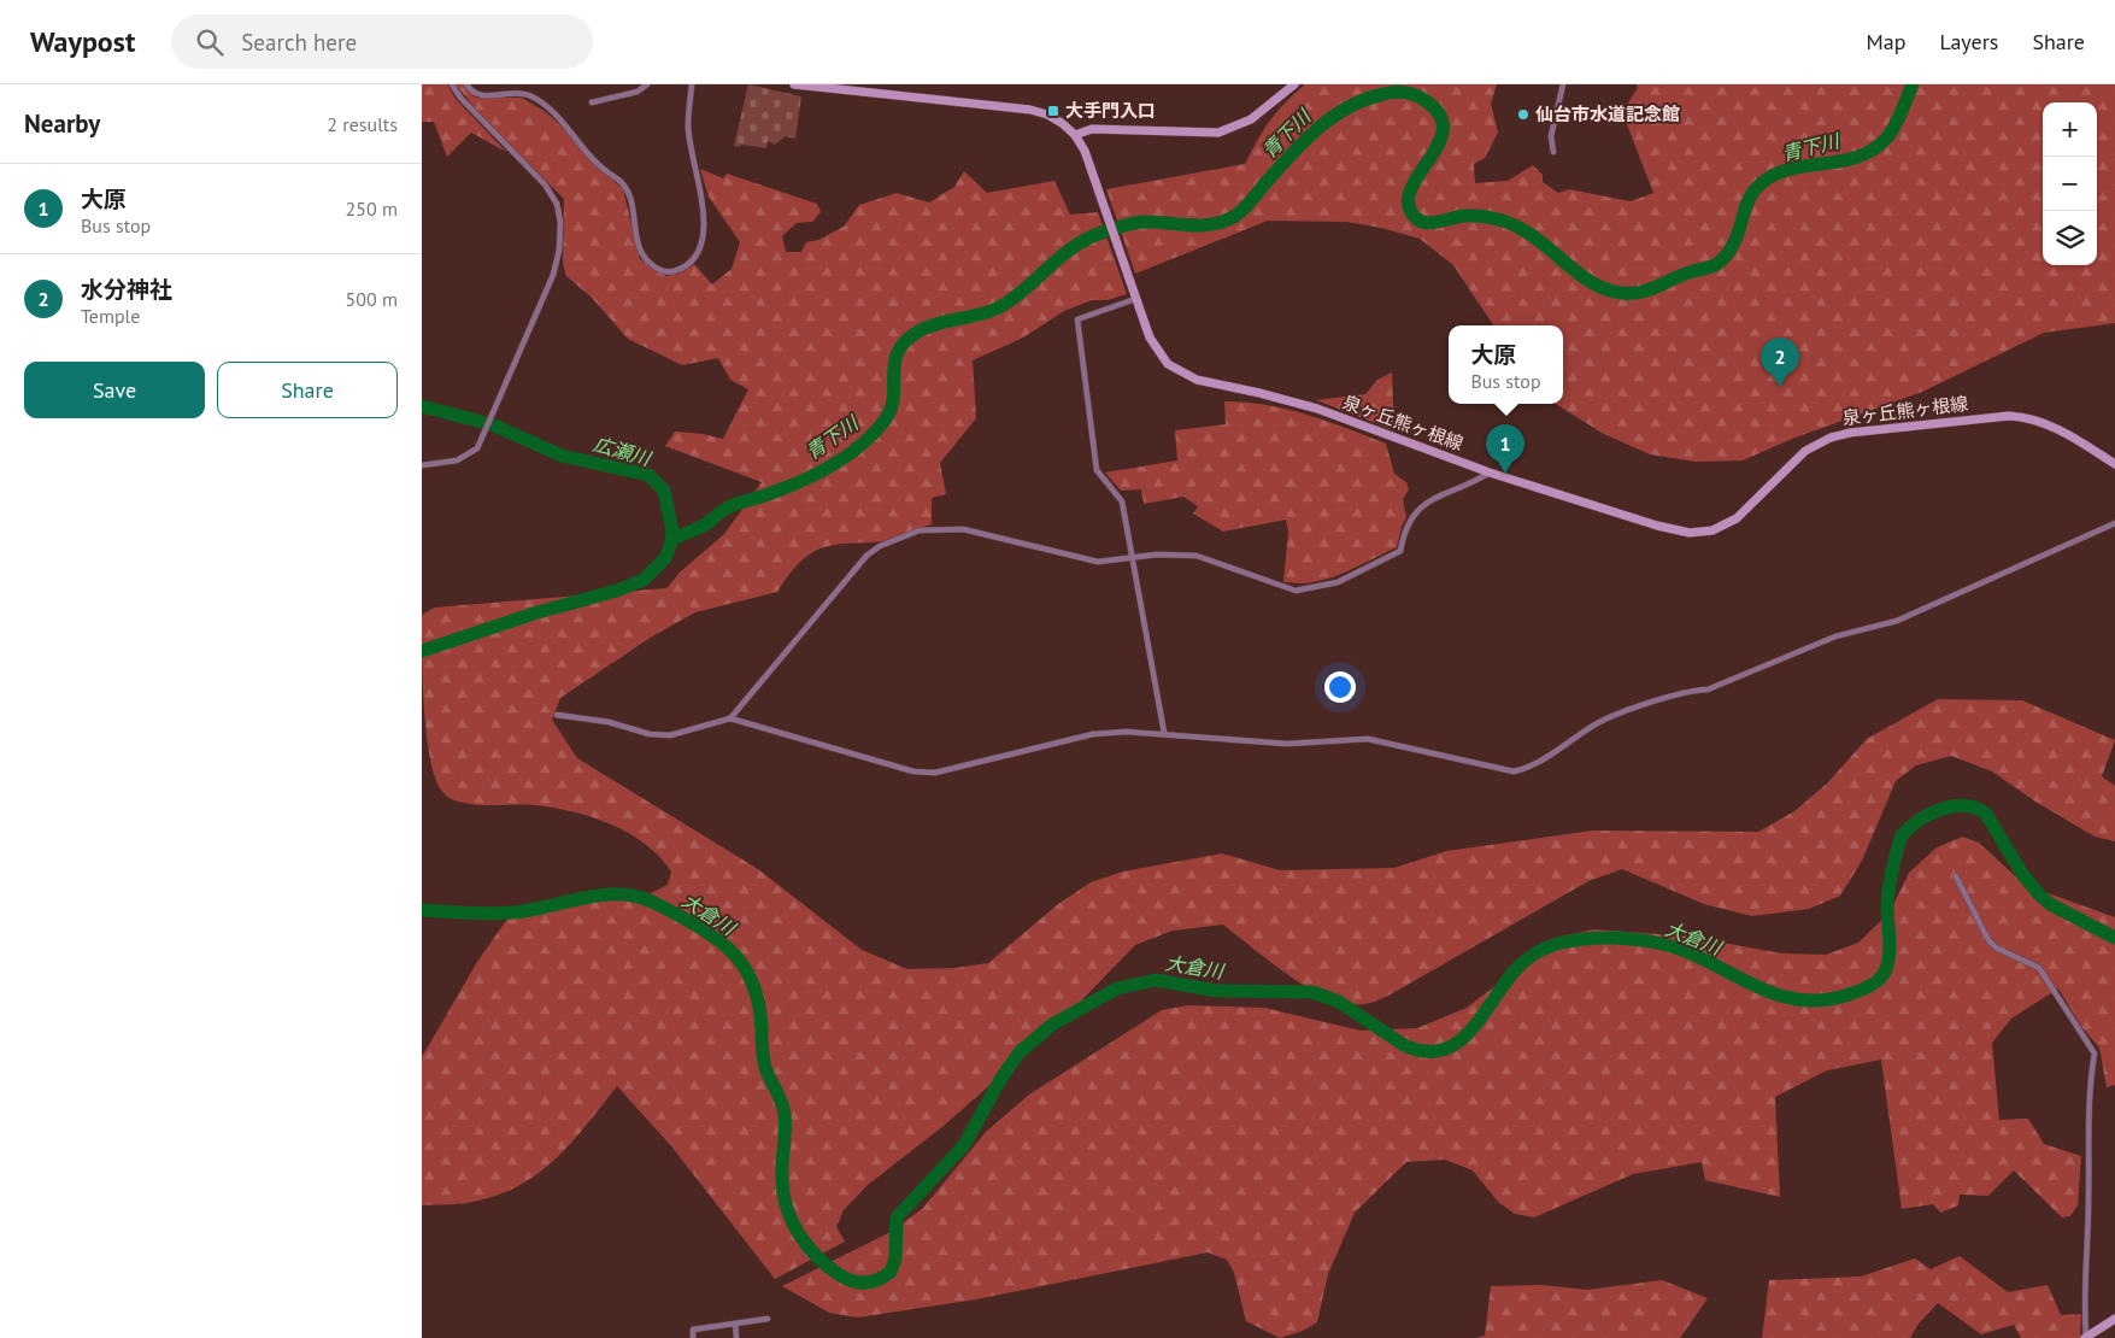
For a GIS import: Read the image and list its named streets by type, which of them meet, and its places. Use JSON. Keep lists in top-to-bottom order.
{
  "streets": {
    "main road": ["泉ヶ丘熊ヶ根線"]
  },
  "water": ["青下川", "広瀬川", "大倉川"],
  "places": {
    "transit": ["大手門入口"],
    "other": ["仙台市水道記念館"]
  },
  "page": {
    "header": "Waypost",
    "search": "Search here",
    "nav": ["Map", "Layers", "Share"],
    "heading": ["Nearby", "2 results"],
    "map_buttons": ["+", "−"],
    "list": [
      {
        "mark": "1",
        "name": "大原",
        "note": "Bus stop",
        "value": "250 m"
      },
      {
        "mark": "2",
        "name": "水分神社",
        "note": "Temple",
        "value": "500 m"
      }
    ],
    "popup": ["大原", "Bus stop"],
    "pins": ["2", "1"],
    "buttons": ["Save", "Share"]
  }
}
